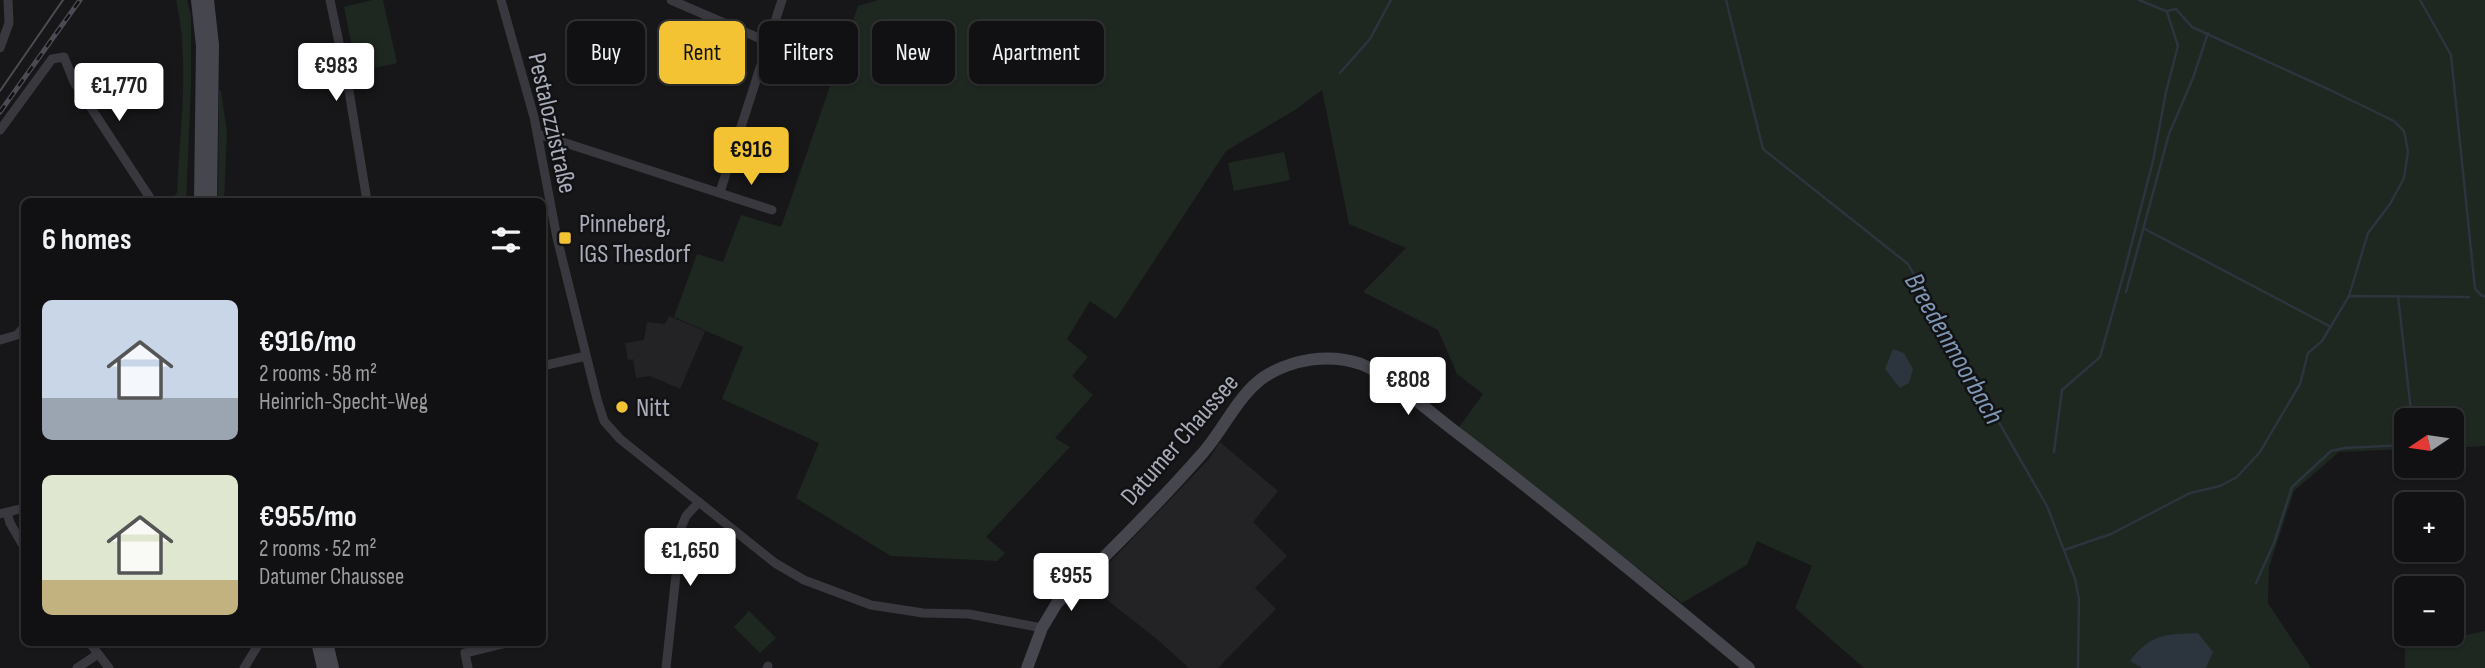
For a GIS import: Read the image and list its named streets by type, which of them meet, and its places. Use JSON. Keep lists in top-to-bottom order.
{
  "streets": {
    "street": ["Pestalozzistraße", "Datumer Chaussee"]
  },
  "crossings": [
    ["Pestalozzistraße", "Datumer Chaussee"]
  ],
  "water": ["Breedenmoorbach"],
  "places": {
    "transit": ["Pinneberg, IGS Thesdorf"],
    "other": ["Nitt"]
  },
  "north": "left",
  "page": {
    "chip": [
      "Buy",
      "Rent",
      "Filters",
      "New",
      "Apartment"
    ],
    "price": [
      "€983",
      "€1,770",
      "€916",
      "€808",
      "€1,650",
      "€955"
    ],
    "heading": "6 homes",
    "list": [
      {
        "name": "€916/mo",
        "note": "2 rooms · 58 m² · Heinrich-Specht-Weg"
      },
      {
        "name": "€955/mo",
        "note": "2 rooms · 52 m² · Datumer Chaussee"
      }
    ],
    "map_buttons": ["+", "−"]
  }
}
